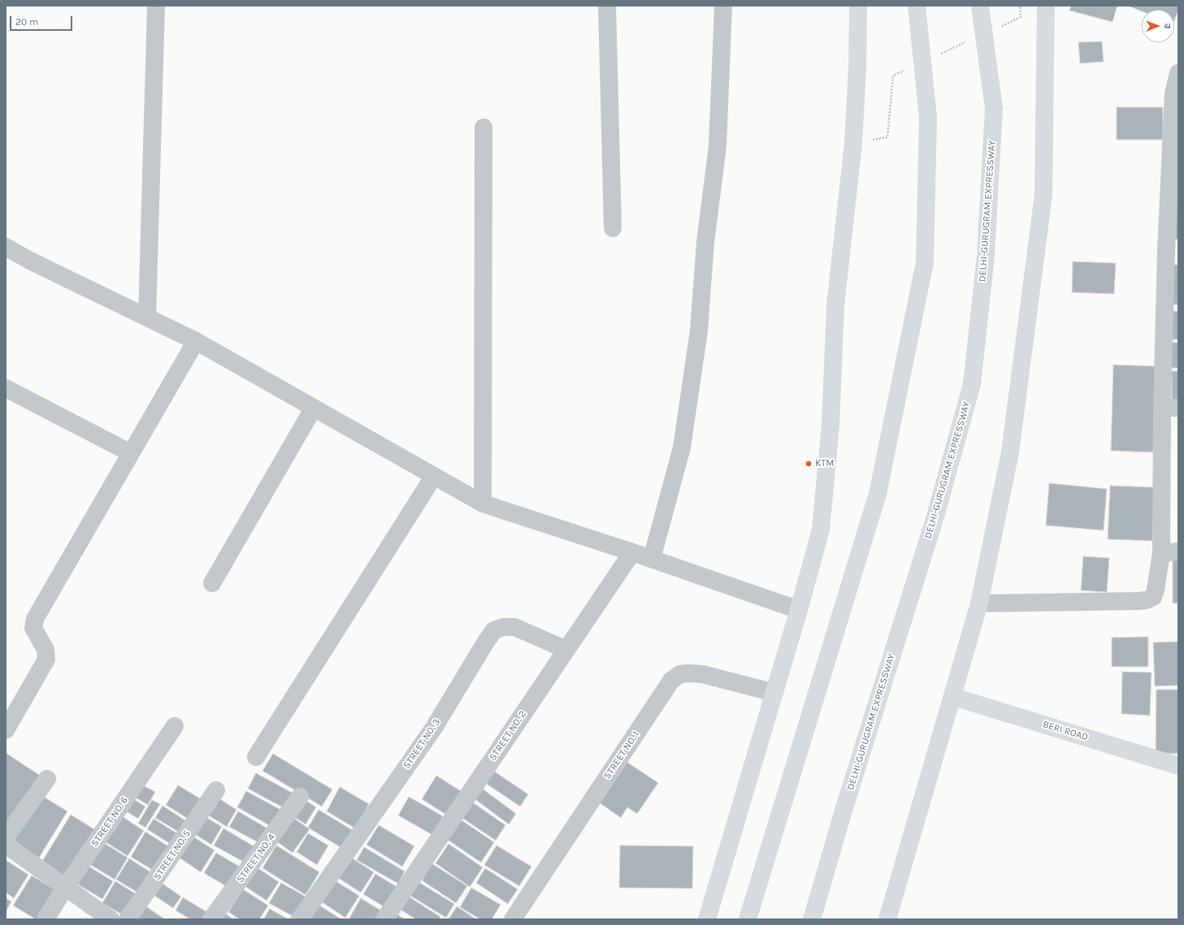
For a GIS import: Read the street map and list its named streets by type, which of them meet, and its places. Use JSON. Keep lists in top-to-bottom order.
{
  "streets": {
    "main road": ["DELHI-GURUGRAM EXPRESSWAY", "BERI ROAD"],
    "street": [
      "STREET NO. 2",
      "STREET NO. 3",
      "STREET NO. 1",
      "STREET NO. 6",
      "STREET NO. 5",
      "STREET NO. 4"
    ]
  },
  "crossings": [
    ["STREET NO. 2", "STREET NO. 3"]
  ],
  "places": ["KTM"],
  "scale_bar": "20 m",
  "north": "right"
}
